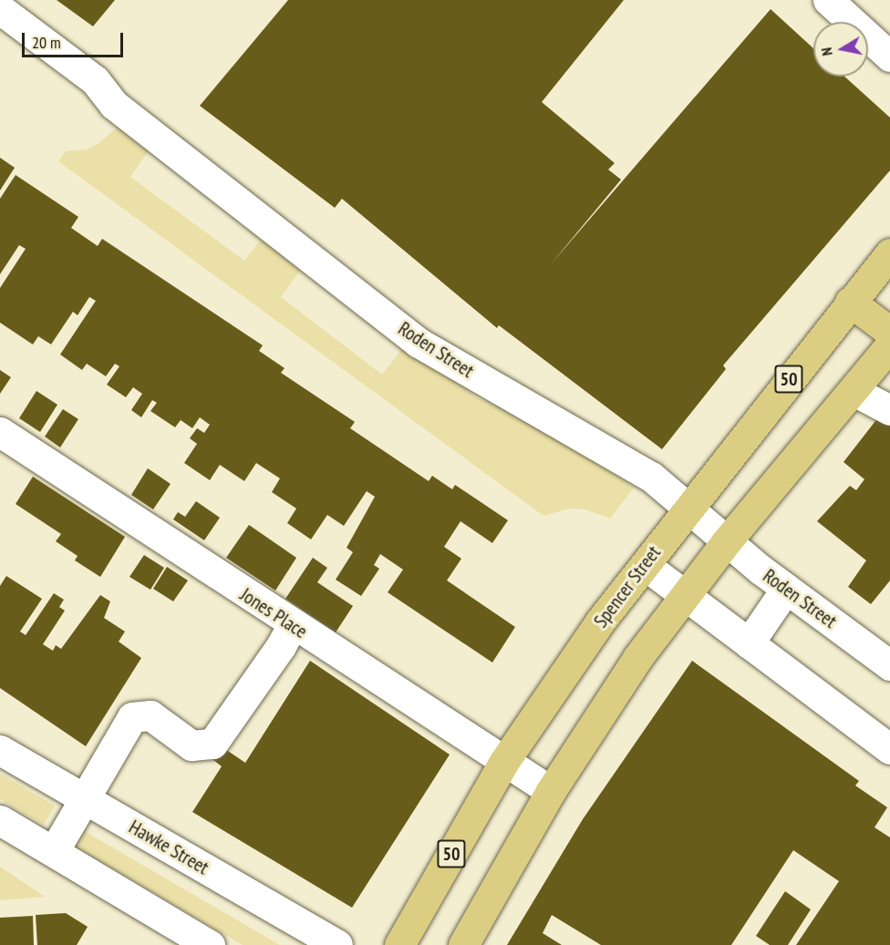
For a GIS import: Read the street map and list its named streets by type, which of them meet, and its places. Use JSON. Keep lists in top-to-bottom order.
{
  "streets": {
    "main road": ["50", "Spencer Street"],
    "street": ["Roden Street", "Jones Place", "Hawke Street"]
  },
  "crossings": [
    ["Roden Street", "Spencer Street"],
    ["Spencer Street", "Jones Place"]
  ],
  "scale_bar": "20 m",
  "north": "left"
}
